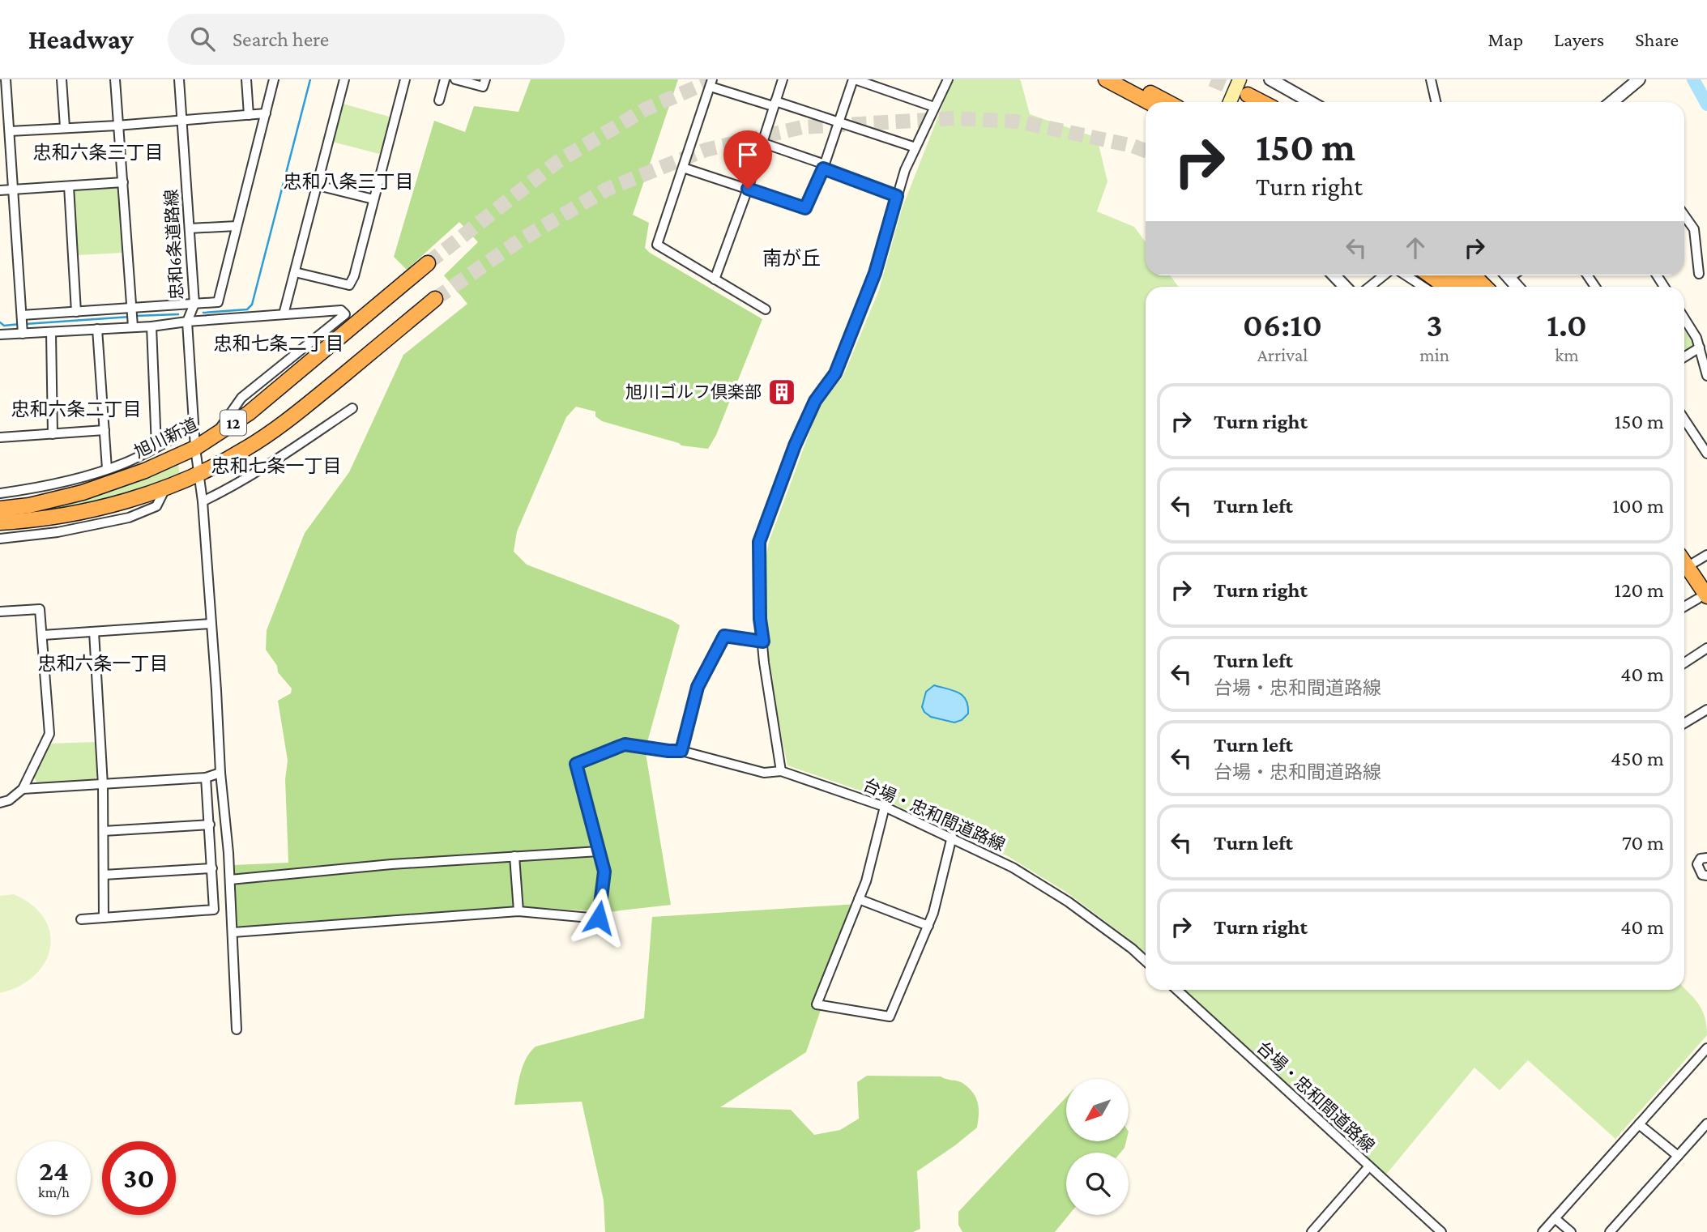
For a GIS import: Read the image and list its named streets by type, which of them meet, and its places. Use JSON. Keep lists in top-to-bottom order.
{
  "streets": {
    "highway": ["12", "旭川新道"],
    "street": ["忠和6条道路線", "台場・忠和間道路線"]
  },
  "crossings": [
    ["忠和6条道路線", "12"],
    ["忠和6条道路線", "旭川新道"]
  ],
  "districts": [
    "忠和六条三丁目",
    "忠和八条三丁目",
    "南が丘",
    "忠和七条二丁目",
    "忠和六条二丁目",
    "忠和七条一丁目",
    "忠和六条一丁目"
  ],
  "places": {
    "building": ["旭川ゴルフ倶楽部"]
  },
  "north": "bottom left",
  "page": {
    "header": "Headway",
    "search": "Search here",
    "nav": ["Map", "Layers", "Share"],
    "turn": ["150 m", "Turn right"],
    "eta": [
      "06:10",
      "Arrival",
      "3",
      "min",
      "1.0",
      "km"
    ],
    "list": [
      {
        "name": "Turn right",
        "value": "150 m"
      },
      {
        "name": "Turn left",
        "value": "100 m"
      },
      {
        "name": "Turn right",
        "value": "120 m"
      },
      {
        "name": "Turn left",
        "note": "台場・忠和間道路線",
        "value": "40 m"
      },
      {
        "name": "Turn left",
        "note": "台場・忠和間道路線",
        "value": "450 m"
      },
      {
        "name": "Turn left",
        "value": "70 m"
      },
      {
        "name": "Turn right",
        "value": "40 m"
      }
    ],
    "speed": "24 km/h",
    "limit": "30"
  }
}
